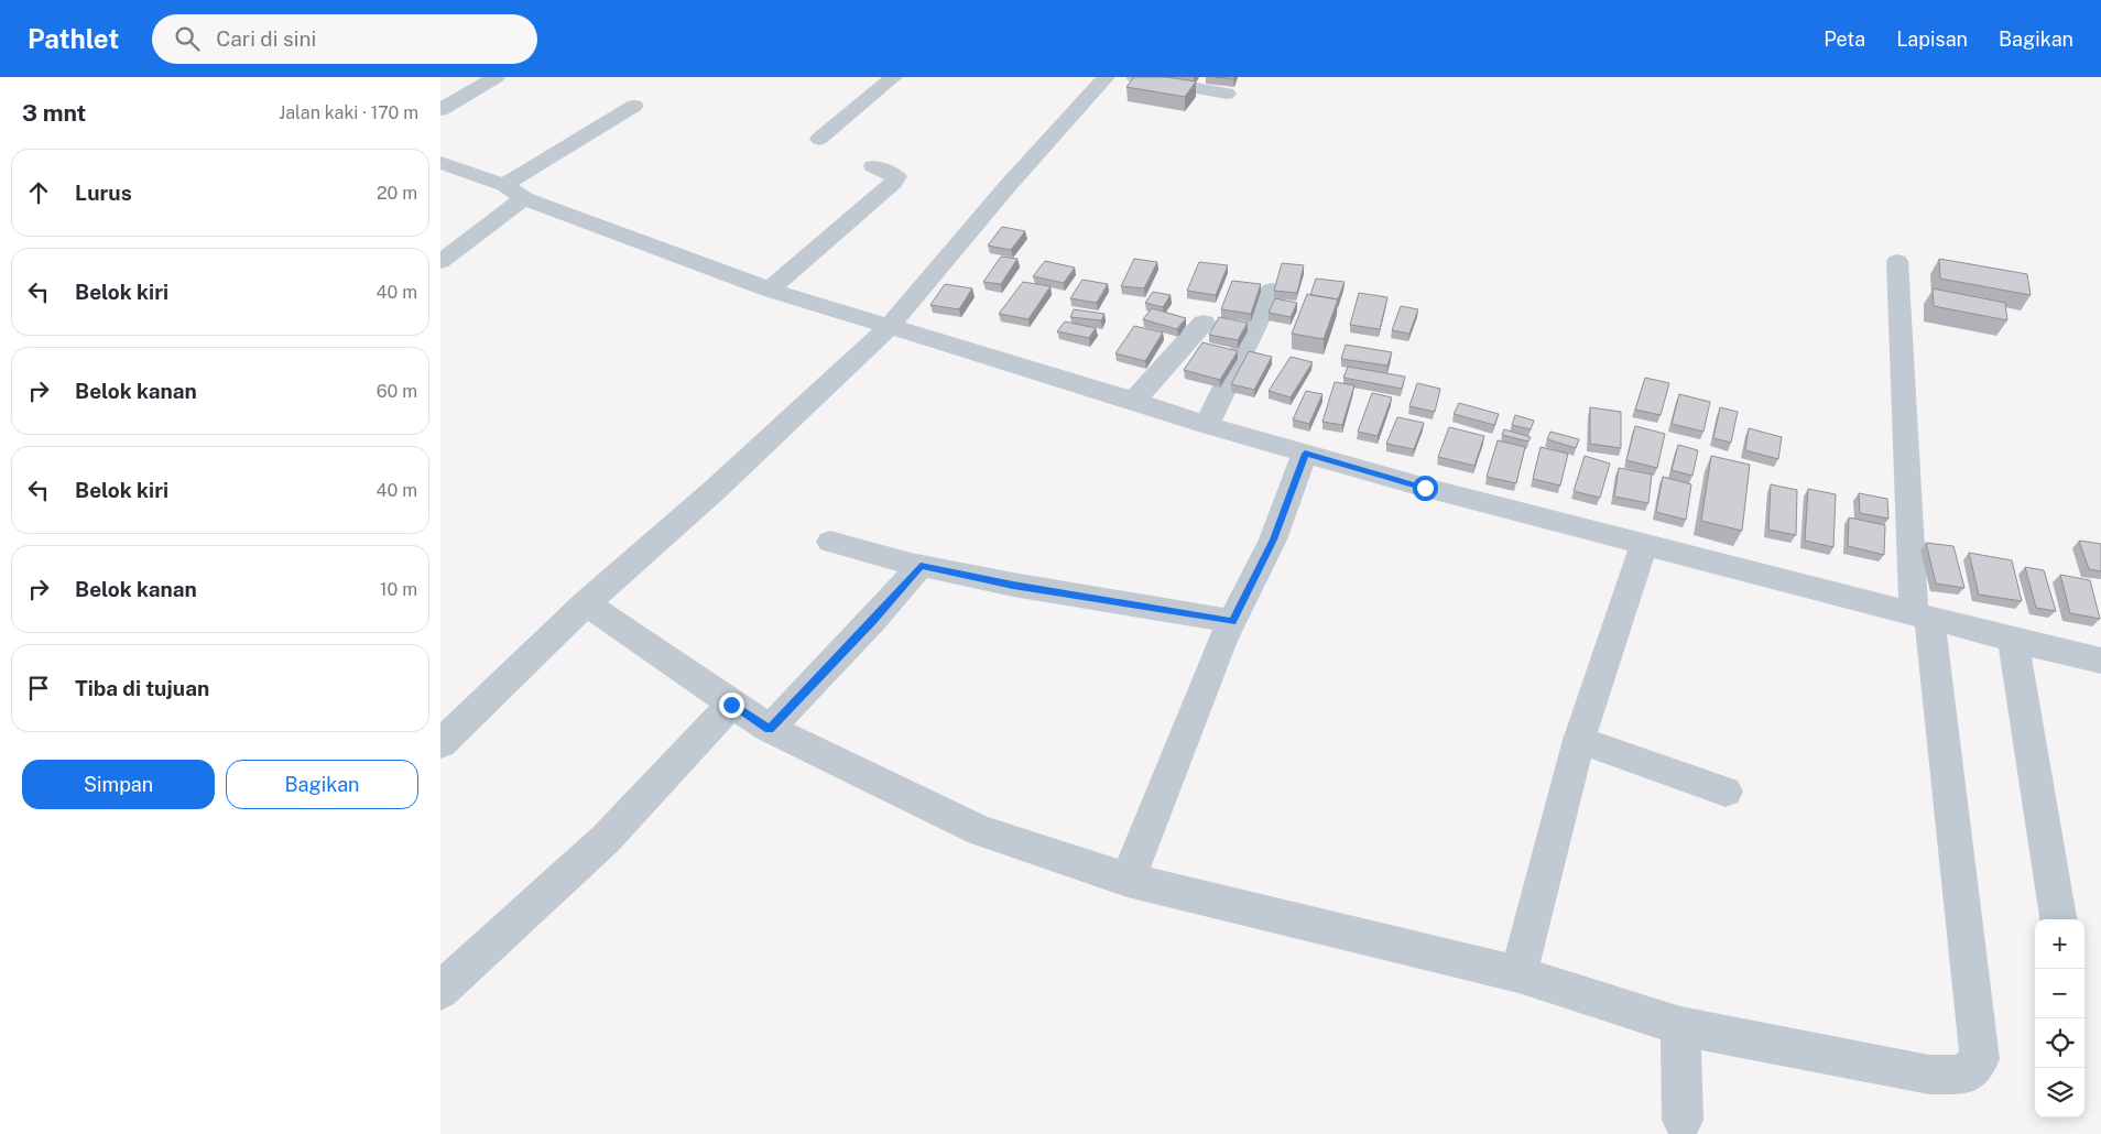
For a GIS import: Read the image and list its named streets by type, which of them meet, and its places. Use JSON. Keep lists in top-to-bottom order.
{
  "page": {
    "header": "Pathlet",
    "search": "Cari di sini",
    "nav": ["Peta", "Lapisan", "Bagikan"],
    "heading": ["3 mnt", "Jalan kaki · 170 m"],
    "list": [
      ["Lurus", "20 m"],
      ["Belok kiri", "40 m"],
      ["Belok kanan", "60 m"],
      ["Belok kiri", "40 m"],
      ["Belok kanan", "10 m"],
      "Tiba di tujuan"
    ],
    "buttons": ["Simpan", "Bagikan"],
    "map_buttons": ["+", "−"]
  }
}
